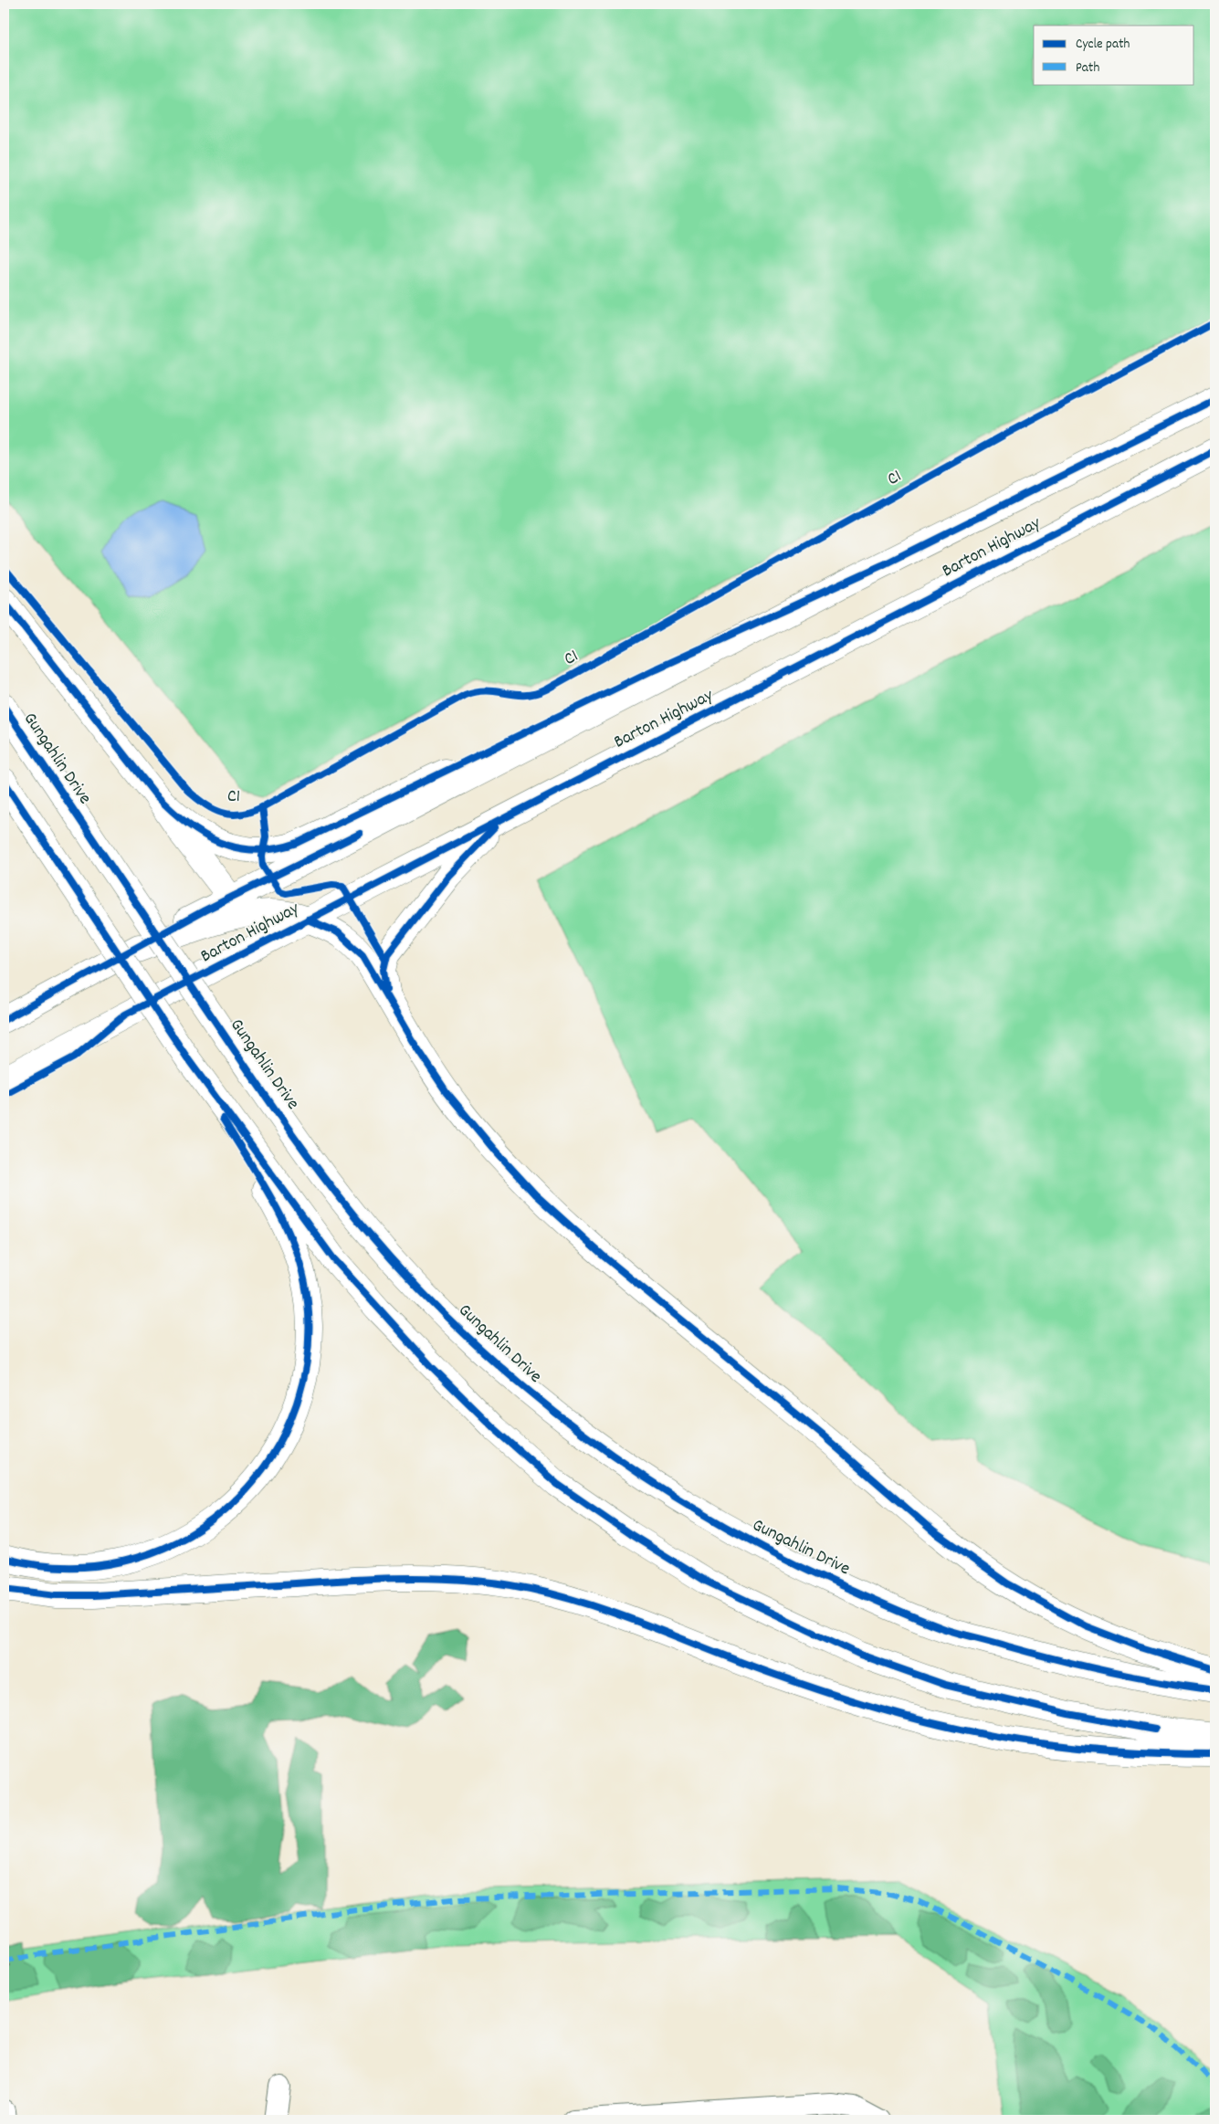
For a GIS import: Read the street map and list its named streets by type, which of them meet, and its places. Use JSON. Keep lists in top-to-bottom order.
{
  "streets": {
    "highway": ["Barton Highway", "Gungahlin Drive"],
    "cycle path": ["C1"]
  },
  "legend": ["Cycle path", "Path"]
}
